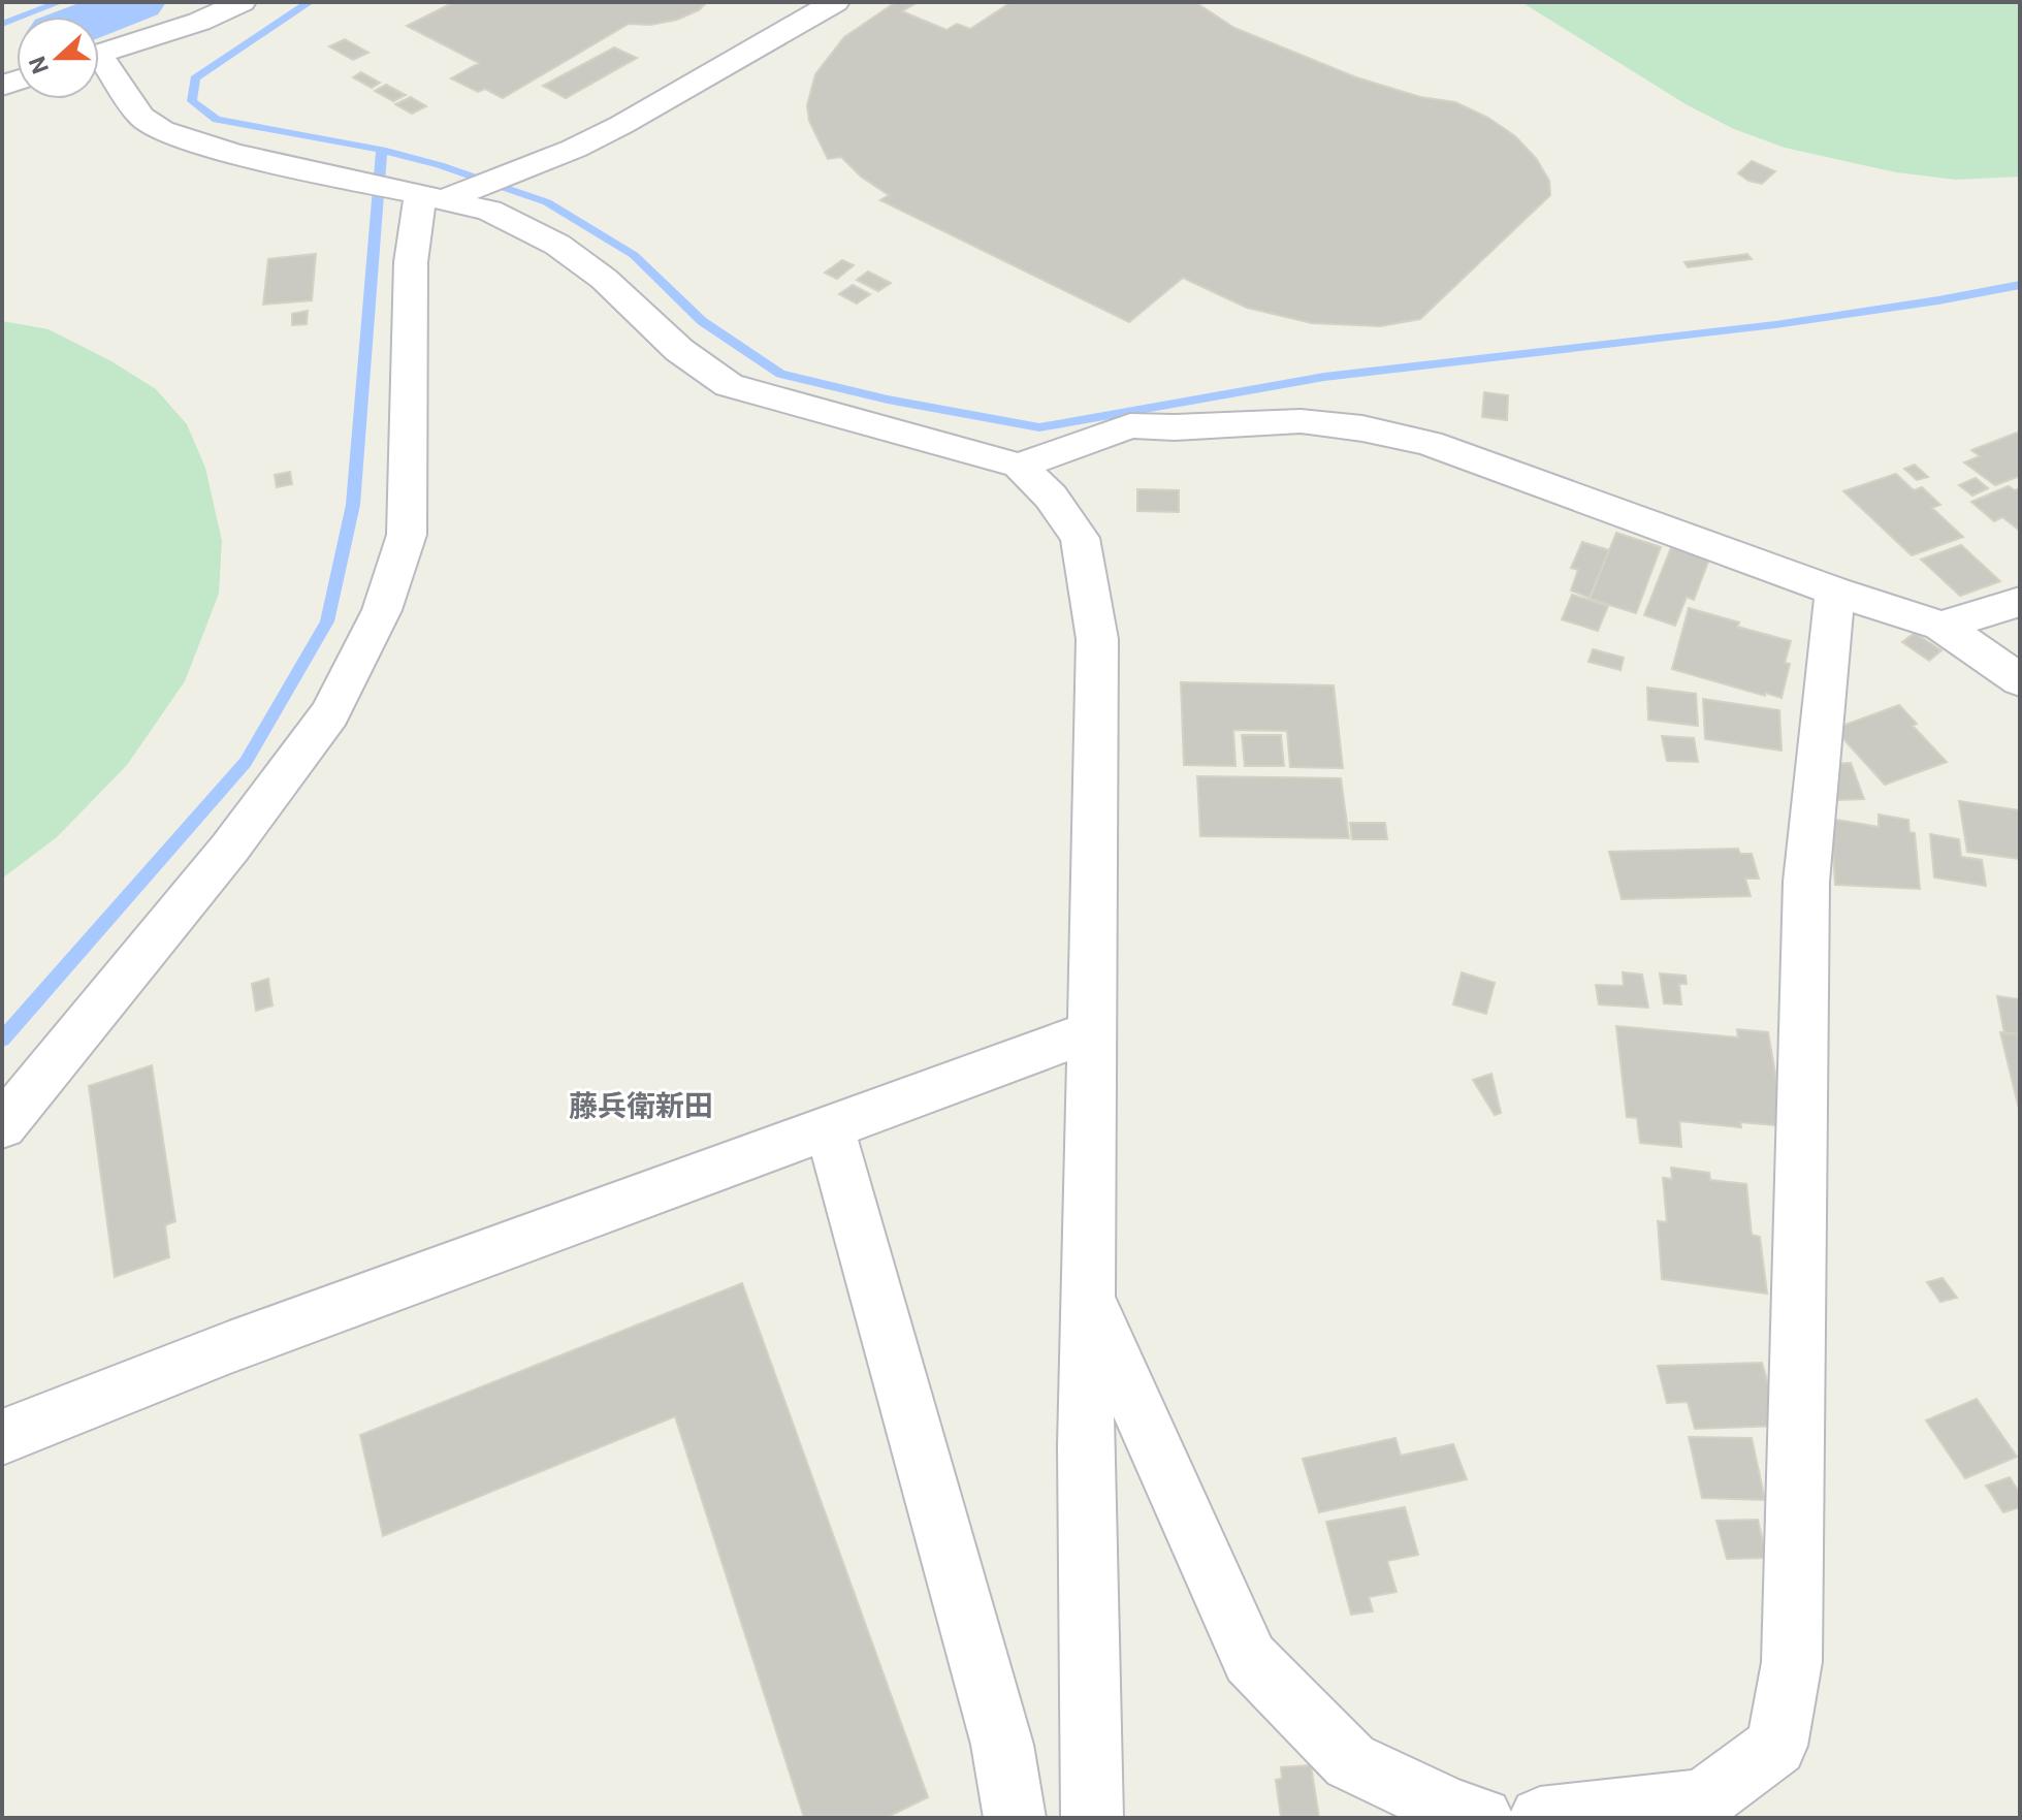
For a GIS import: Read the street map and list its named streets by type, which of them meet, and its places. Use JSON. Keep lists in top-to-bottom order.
{
  "districts": ["藤兵衛新田"],
  "north": "left"
}
